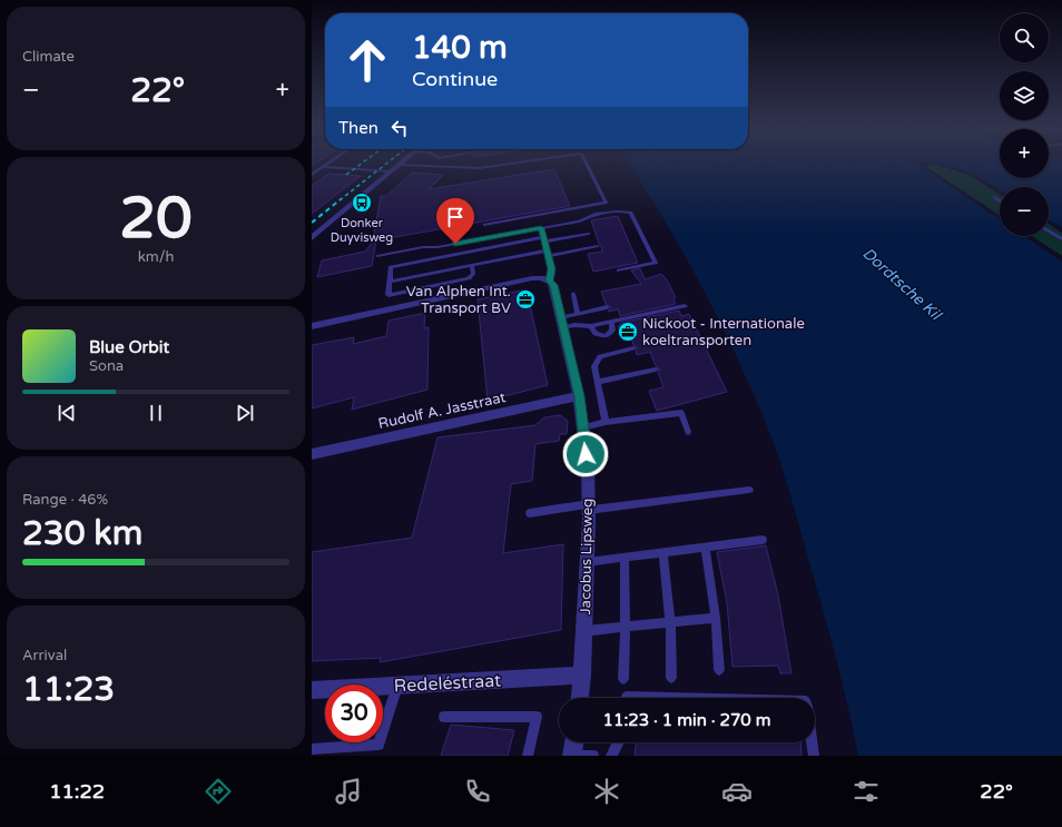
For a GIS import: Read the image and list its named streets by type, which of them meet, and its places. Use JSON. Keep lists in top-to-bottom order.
{
  "streets": {
    "street": ["Rudolf A. Jasstraat", "Jacobus Lipsweg", "Redeléstraat"]
  },
  "crossings": [
    ["Rudolf A. Jasstraat", "Jacobus Lipsweg"],
    ["Jacobus Lipsweg", "Redeléstraat"]
  ],
  "water": ["Dordtsche Kil"],
  "places": {
    "bus stop": ["Donker Duyvisweg"],
    "office": ["Van Alphen Int. Transport BV", "Nickoot - Internationale koeltransporten"]
  },
  "page": {
    "tile": [
      "Climate",
      ["20", "km/h"],
      ["Range · 46%", "230 km"],
      ["Arrival", "11:23"]
    ],
    "map_buttons": ["+", "−"],
    "turn": ["140 m", "Continue"],
    "heat": ["−", "22°", "+"],
    "then": "Then",
    "song": ["Blue Orbit", "Sona"],
    "limit": "30",
    "trip": "11:23 · 1 min · 270 m",
    "tabs": ["11:22", "22°"]
  }
}
